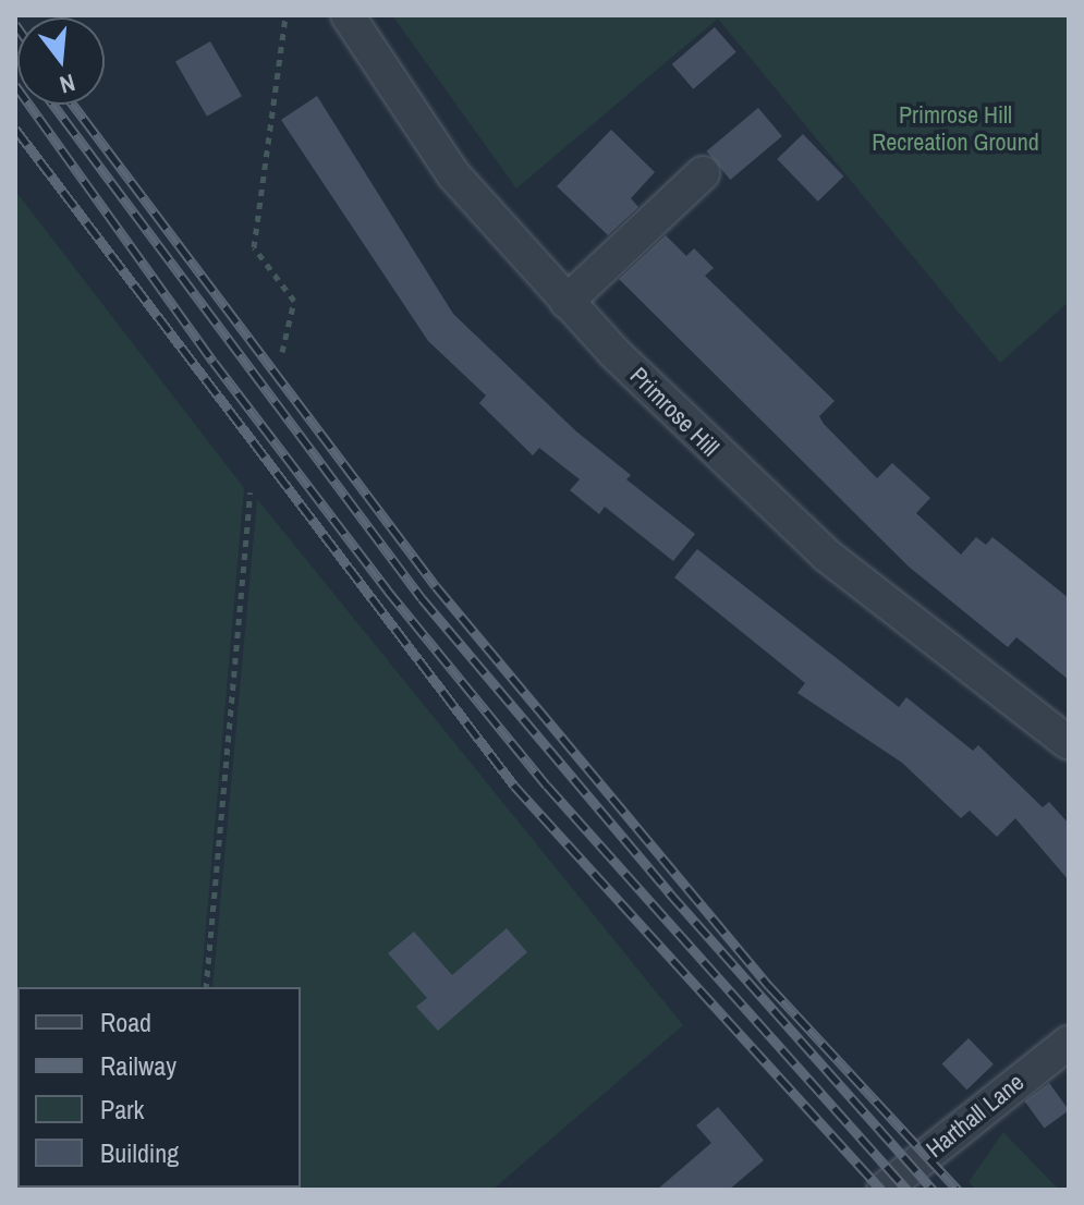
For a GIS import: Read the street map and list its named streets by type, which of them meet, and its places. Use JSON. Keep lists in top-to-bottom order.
{
  "streets": {
    "street": ["Primrose Hill", "Harthall Lane"]
  },
  "parks": ["Primrose Hill Recreation Ground"],
  "legend": [
    "Road",
    "Railway",
    "Park",
    "Building"
  ],
  "north": "bottom"
}
